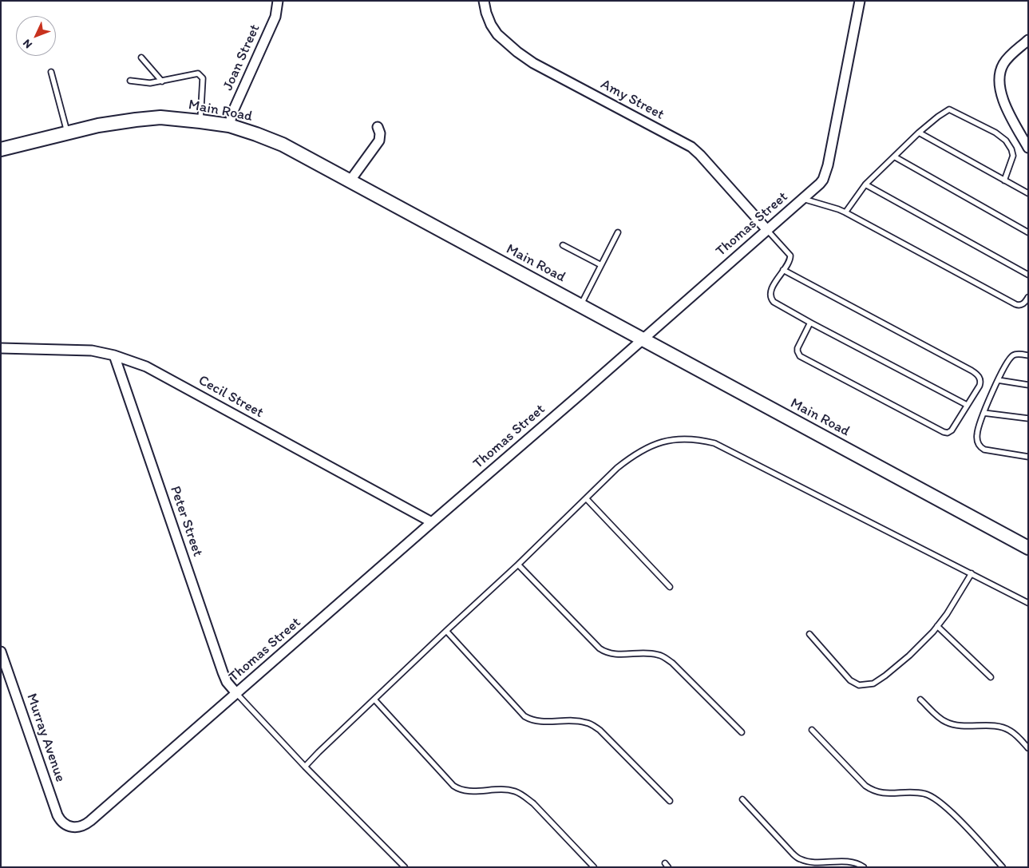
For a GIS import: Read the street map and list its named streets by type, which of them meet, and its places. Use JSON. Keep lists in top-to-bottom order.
{
  "streets": {
    "main road": ["Main Road"],
    "street": [
      "Joan Street",
      "Amy Street",
      "Thomas Street",
      "Cecil Street",
      "Peter Street",
      "Murray Avenue"
    ]
  },
  "crossings": [
    ["Joan Street", "Main Road"],
    ["Amy Street", "Thomas Street"],
    ["Main Road", "Thomas Street"],
    ["Thomas Street", "Cecil Street"],
    ["Thomas Street", "Peter Street"],
    ["Thomas Street", "Murray Avenue"],
    ["Cecil Street", "Peter Street"]
  ],
  "north": "bottom left"
}
